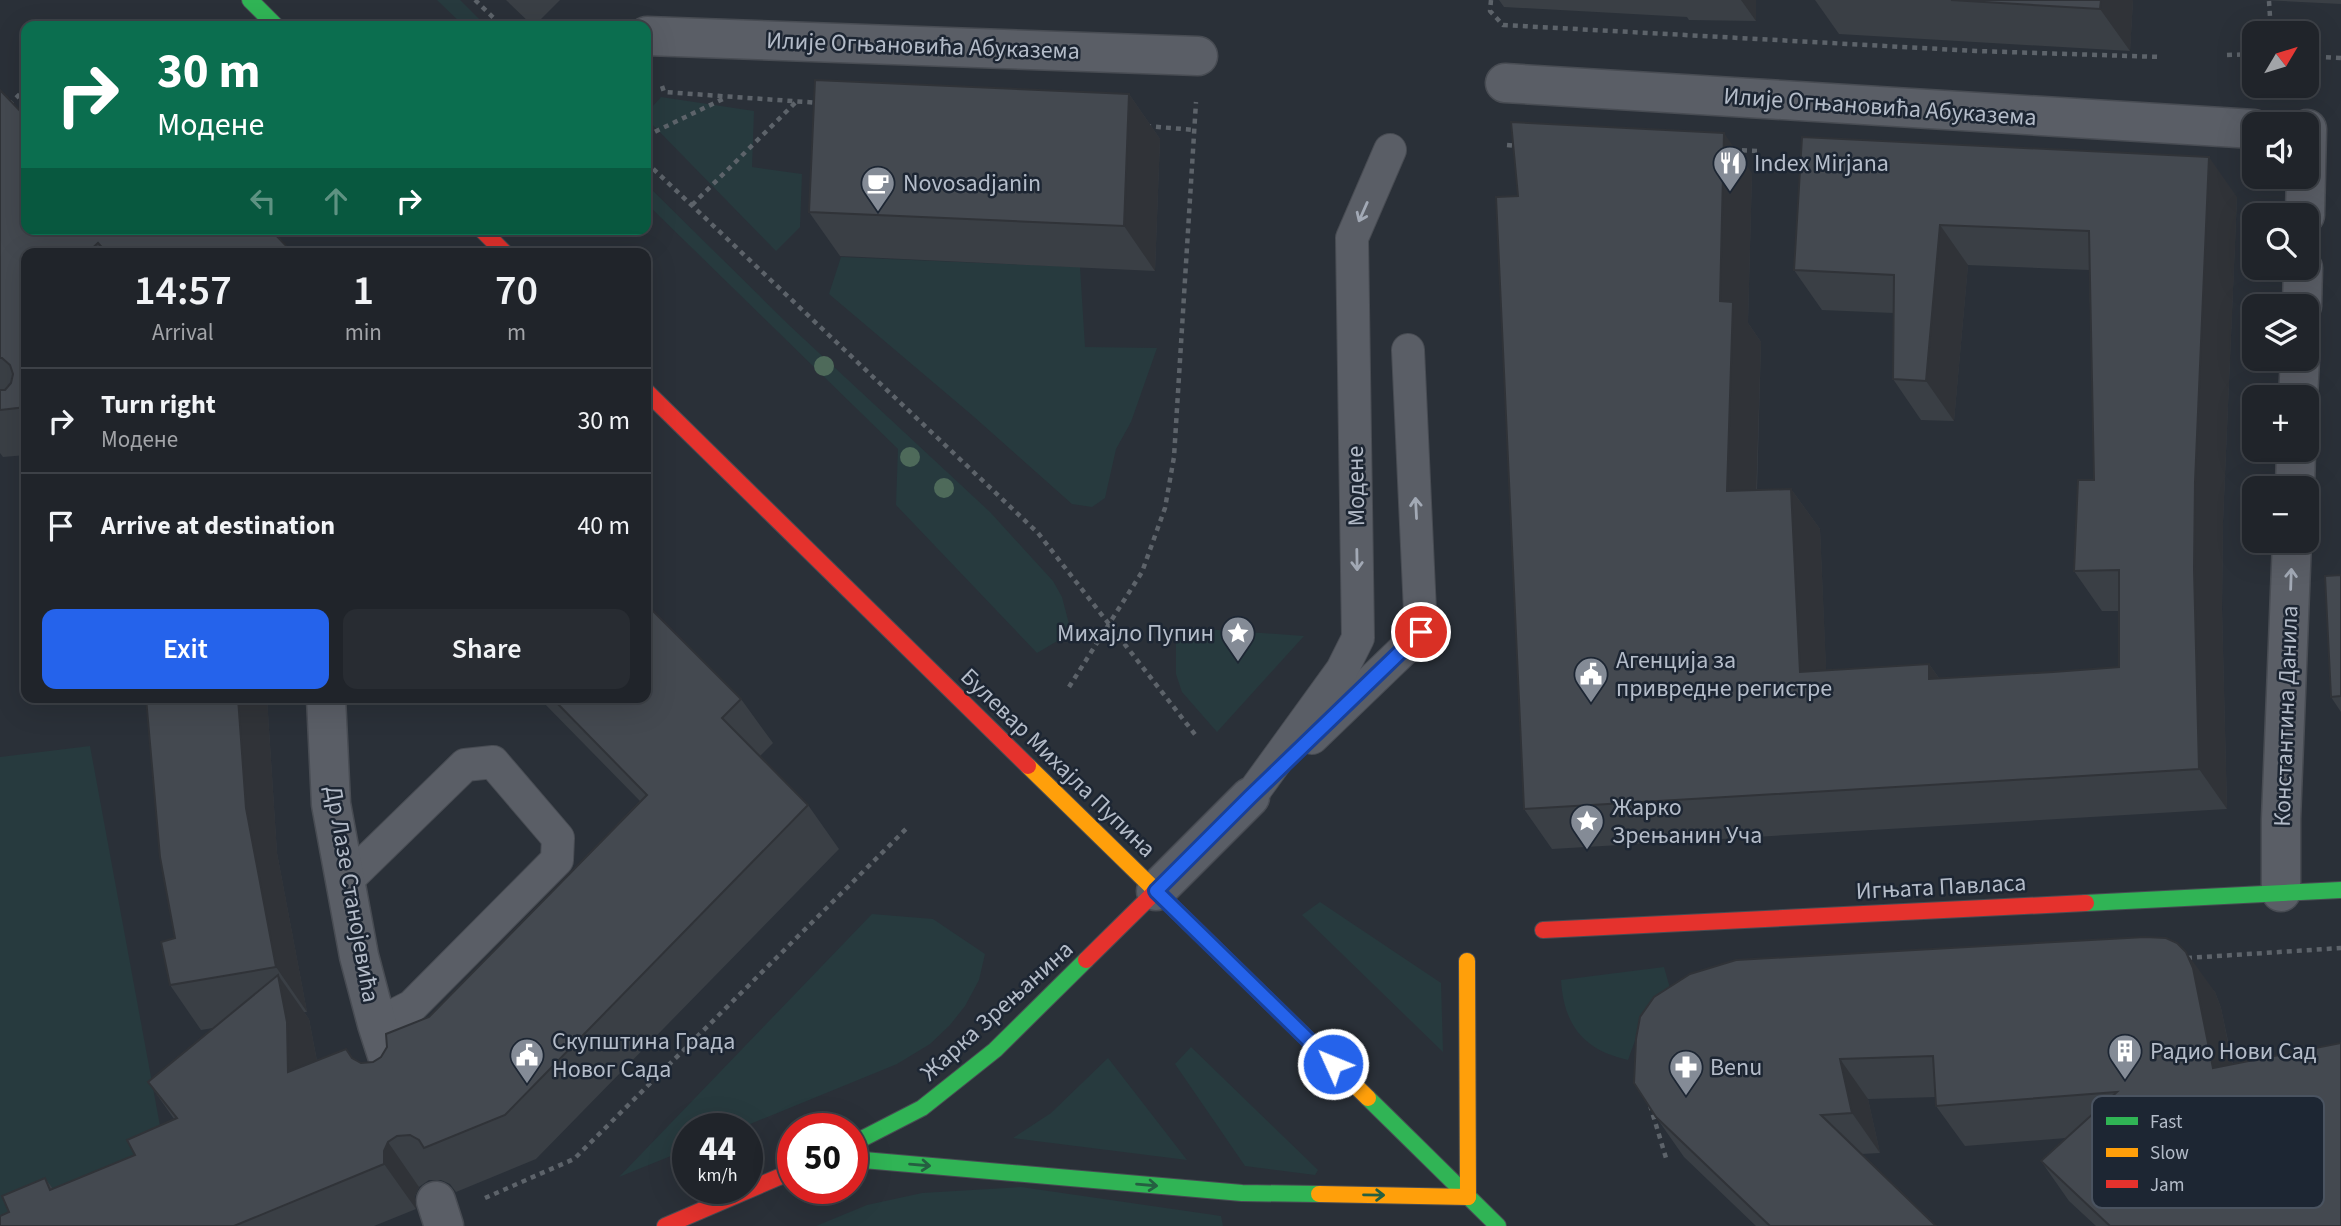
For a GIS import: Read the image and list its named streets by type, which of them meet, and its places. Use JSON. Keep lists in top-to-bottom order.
{
  "streets": {
    "main road": ["Булевар Михајла Пупина", "Игњата Павласа", "Жарка Зрењанина"],
    "street": [
      "Илије Огњановића Абуказема",
      "Модене",
      "Константина Данила",
      "Др Лазе Станојевића"
    ]
  },
  "crossings": [
    ["Модене", "Булевар Михајла Пупина"],
    ["Модене", "Жарка Зрењанина"],
    ["Константина Данила", "Игњата Павласа"],
    ["Булевар Михајла Пупина", "Жарка Зрењанина"]
  ],
  "one_way": ["Константина Данила"],
  "places": {
    "restaurant": ["Index Mirjana"],
    "cafe": ["Novosadjanin"],
    "place": ["Михајло Пупин", "Жарко Зрењанин Уча"],
    "public building": ["Агенција за привредне регистре", "Скупштина Града Новог Сада"],
    "building": ["Радио Нови Сад"],
    "pharmacy": ["Benu"]
  },
  "legend": ["Fast", "Slow", "Jam"],
  "north": "top right",
  "page": {
    "map_buttons": ["+", "−"],
    "turn": ["30 m", "Модене"],
    "eta": [
      "14:57",
      "Arrival",
      "1",
      "min",
      "70",
      "m"
    ],
    "list": [
      {
        "name": "Turn right",
        "note": "Модене",
        "value": "30 m"
      },
      {
        "name": "Arrive at destination",
        "value": "40 m"
      }
    ],
    "buttons": ["Exit", "Share"],
    "speed": "44 km/h",
    "limit": "50"
  }
}
